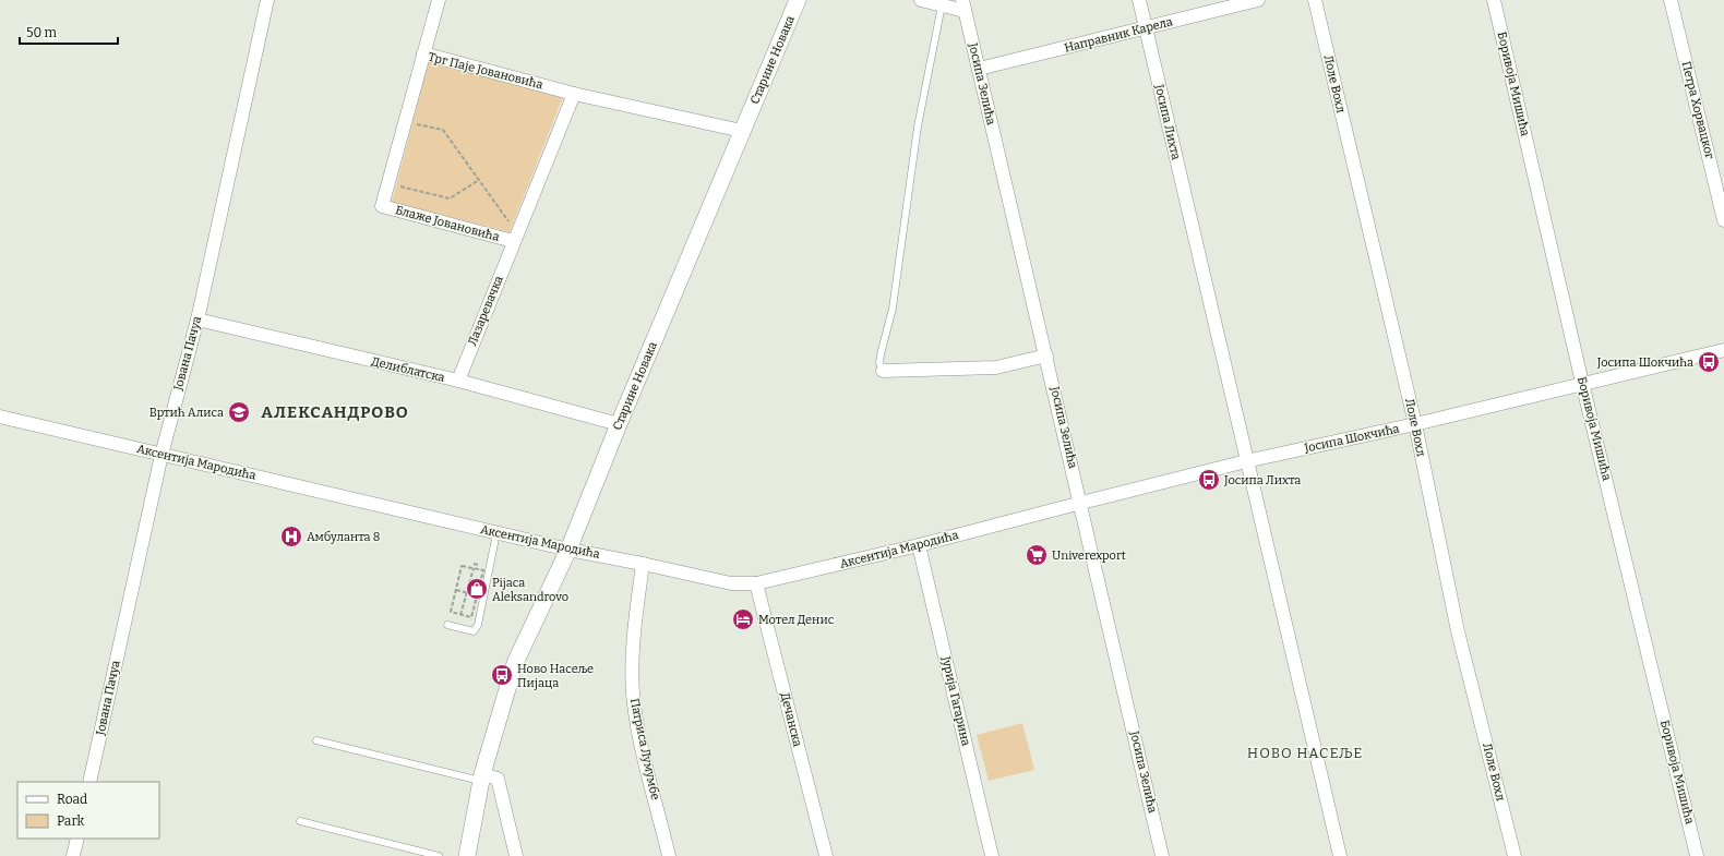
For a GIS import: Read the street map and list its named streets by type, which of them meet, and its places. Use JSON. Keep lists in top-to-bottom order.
{
  "streets": {
    "street": [
      "Направник Карела",
      "Старине Новака",
      "Трг Паје Јовановића",
      "Јосипа Зелића",
      "Лоле Вохл",
      "Боривоја Мишића",
      "Петра Хорвацког",
      "Јосипа Лихта",
      "Блаже Јовановића",
      "Лазаревачка",
      "Јована Пачуа",
      "Делиблатска",
      "Јосипа Шокчића",
      "Аксентија Мародића",
      "Јурија Гагарина",
      "Дечанска",
      "Патриса Лумумбе"
    ]
  },
  "crossings": [
    ["Направник Карела", "Јосипа Зелића"],
    ["Направник Карела", "Јосипа Лихта"],
    ["Старине Новака", "Трг Паје Јовановића"],
    ["Старине Новака", "Делиблатска"],
    ["Старине Новака", "Аксентија Мародића"],
    ["Трг Паје Јовановића", "Блаже Јовановића"],
    ["Јосипа Зелића", "Јосипа Шокчића"],
    ["Јосипа Зелића", "Аксентија Мародића"],
    ["Лоле Вохл", "Јосипа Шокчића"],
    ["Боривоја Мишића", "Јосипа Шокчића"],
    ["Јосипа Лихта", "Јосипа Шокчића"],
    ["Блаже Јовановића", "Лазаревачка"],
    ["Лазаревачка", "Делиблатска"],
    ["Јована Пачуа", "Делиблатска"],
    ["Јована Пачуа", "Аксентија Мародића"],
    ["Јосипа Шокчића", "Аксентија Мародића"],
    ["Аксентија Мародића", "Јурија Гагарина"],
    ["Аксентија Мародића", "Дечанска"],
    ["Аксентија Мародића", "Патриса Лумумбе"]
  ],
  "districts": ["АЛЕКСАНДРОВО", "НОВО НАСЕЉЕ"],
  "places": {
    "bus stop": ["Јосипа Шокчића", "Јосипа Лихта", "Ново Насеље Пијаца"],
    "school or university": ["Вртић Алиса"],
    "hospital": ["Амбуланта 8"],
    "supermarket": ["Univerexport"],
    "shop": ["Pijaca Aleksandrovo"],
    "hotel": ["Мотел Денис"]
  },
  "legend": ["Road", "Park"],
  "scale_bar": "50 m"
}
